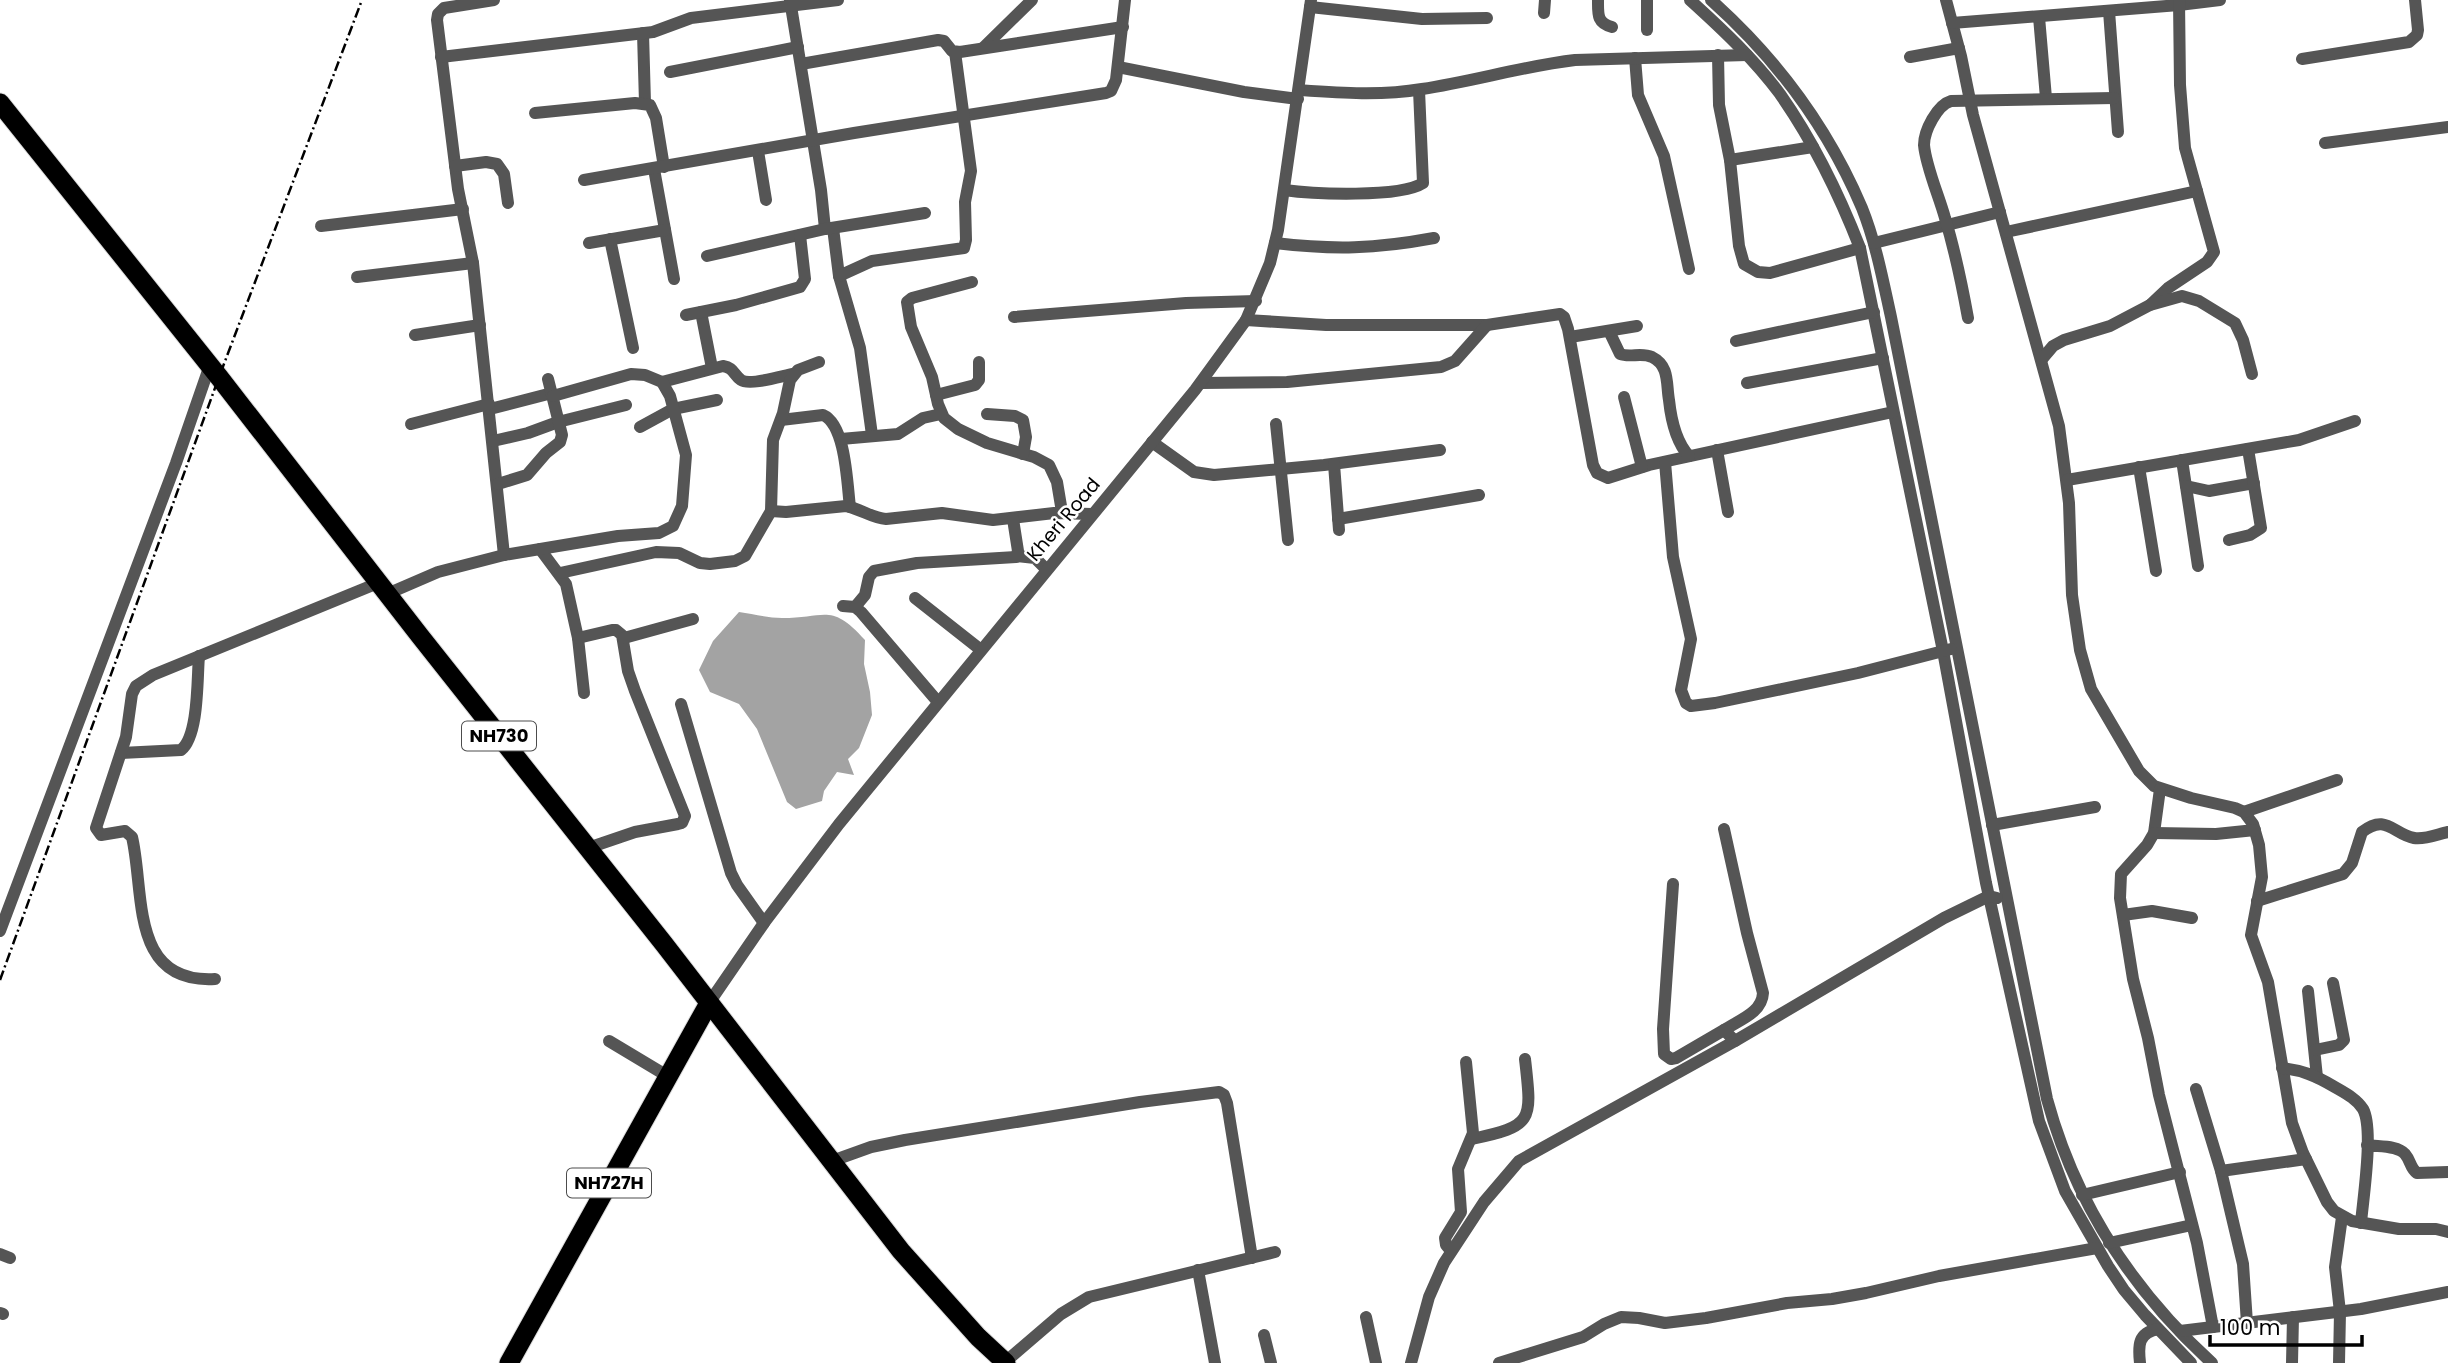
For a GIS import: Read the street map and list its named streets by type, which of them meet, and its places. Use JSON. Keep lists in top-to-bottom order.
{
  "streets": {
    "highway": ["NH730", "NH727H"],
    "street": ["Kheri Road"]
  },
  "crossings": [
    ["Kheri Road", "NH730"],
    ["Kheri Road", "NH727H"],
    ["NH730", "NH727H"]
  ],
  "scale_bar": "100 m"
}
